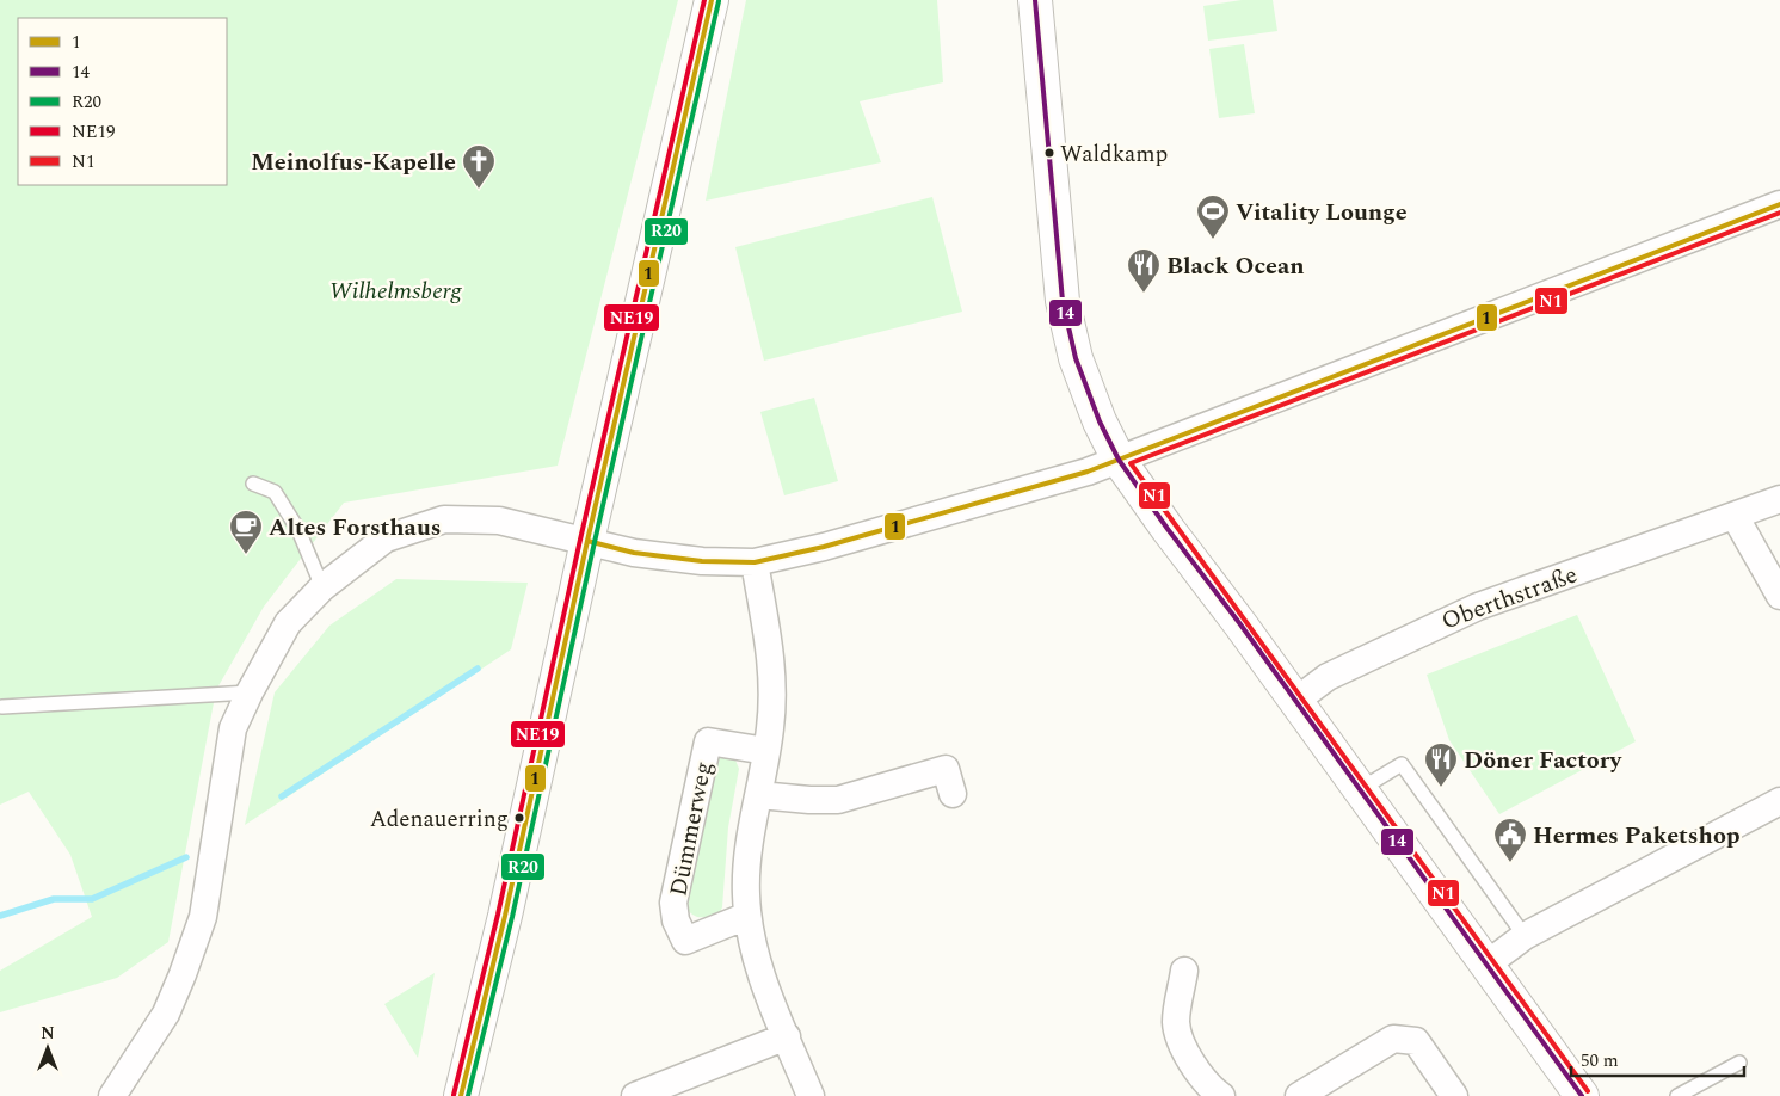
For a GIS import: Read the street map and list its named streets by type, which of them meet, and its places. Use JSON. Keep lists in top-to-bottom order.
{
  "streets": {
    "street": ["Oberthstraße", "Dümmerweg"]
  },
  "parks": ["Wilhelmsberg"],
  "places": {
    "other": ["Waldkamp", "Adenauerring"],
    "church": ["Meinolfus-Kapelle"],
    "sports": ["Vitality Lounge"],
    "restaurant": ["Black Ocean", "Döner Factory"],
    "cafe": ["Altes Forsthaus"],
    "public building": ["Hermes Paketshop"]
  },
  "lines": [
    "transit line 1",
    "transit line 14",
    "transit line NE19",
    "transit line R20",
    "transit line N1"
  ],
  "legend": [
    "1",
    "14",
    "R20",
    "NE19",
    "N1"
  ],
  "scale_bar": "50 m",
  "north": "top"
}
